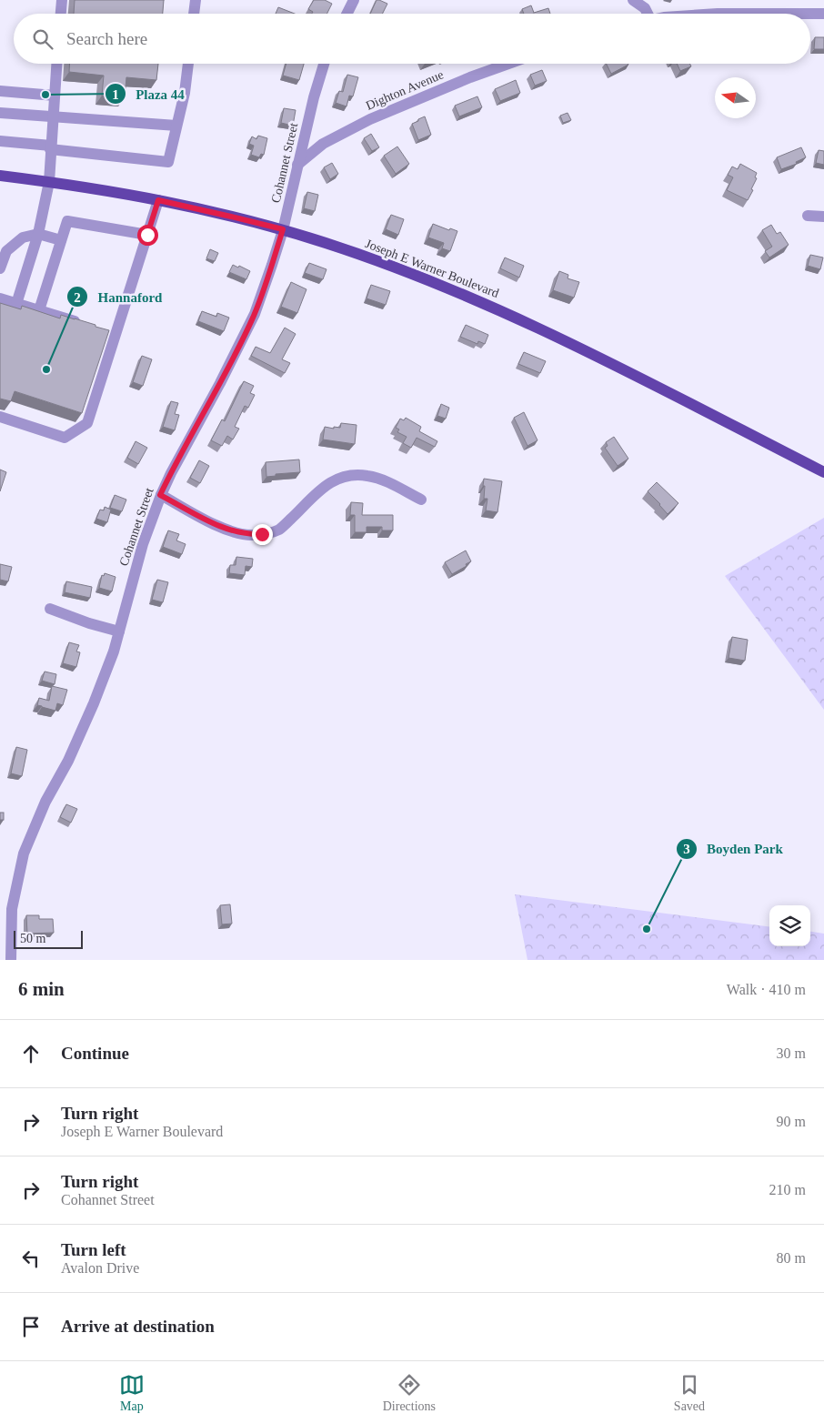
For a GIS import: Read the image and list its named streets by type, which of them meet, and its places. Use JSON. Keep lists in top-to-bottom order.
{
  "streets": {
    "main road": ["Joseph E Warner Boulevard"],
    "street": ["Dighton Avenue", "Cohannet Street"]
  },
  "crossings": [
    ["Dighton Avenue", "Cohannet Street"],
    ["Cohannet Street", "Joseph E Warner Boulevard"]
  ],
  "places": ["Plaza 44", "Hannaford", "Boyden Park"],
  "scale_bar": "50 m",
  "north": "left",
  "page": {
    "search": "Search here",
    "scale": "50 m",
    "heading": ["6 min", "Walk · 410 m"],
    "list": [
      ["Continue", "30 m"],
      ["Turn right", "Joseph E Warner Boulevard", "90 m"],
      ["Turn right", "Cohannet Street", "210 m"],
      ["Turn left", "Avalon Drive", "80 m"],
      "Arrive at destination"
    ],
    "nav": ["Map", "Directions", "Saved"]
  }
}
